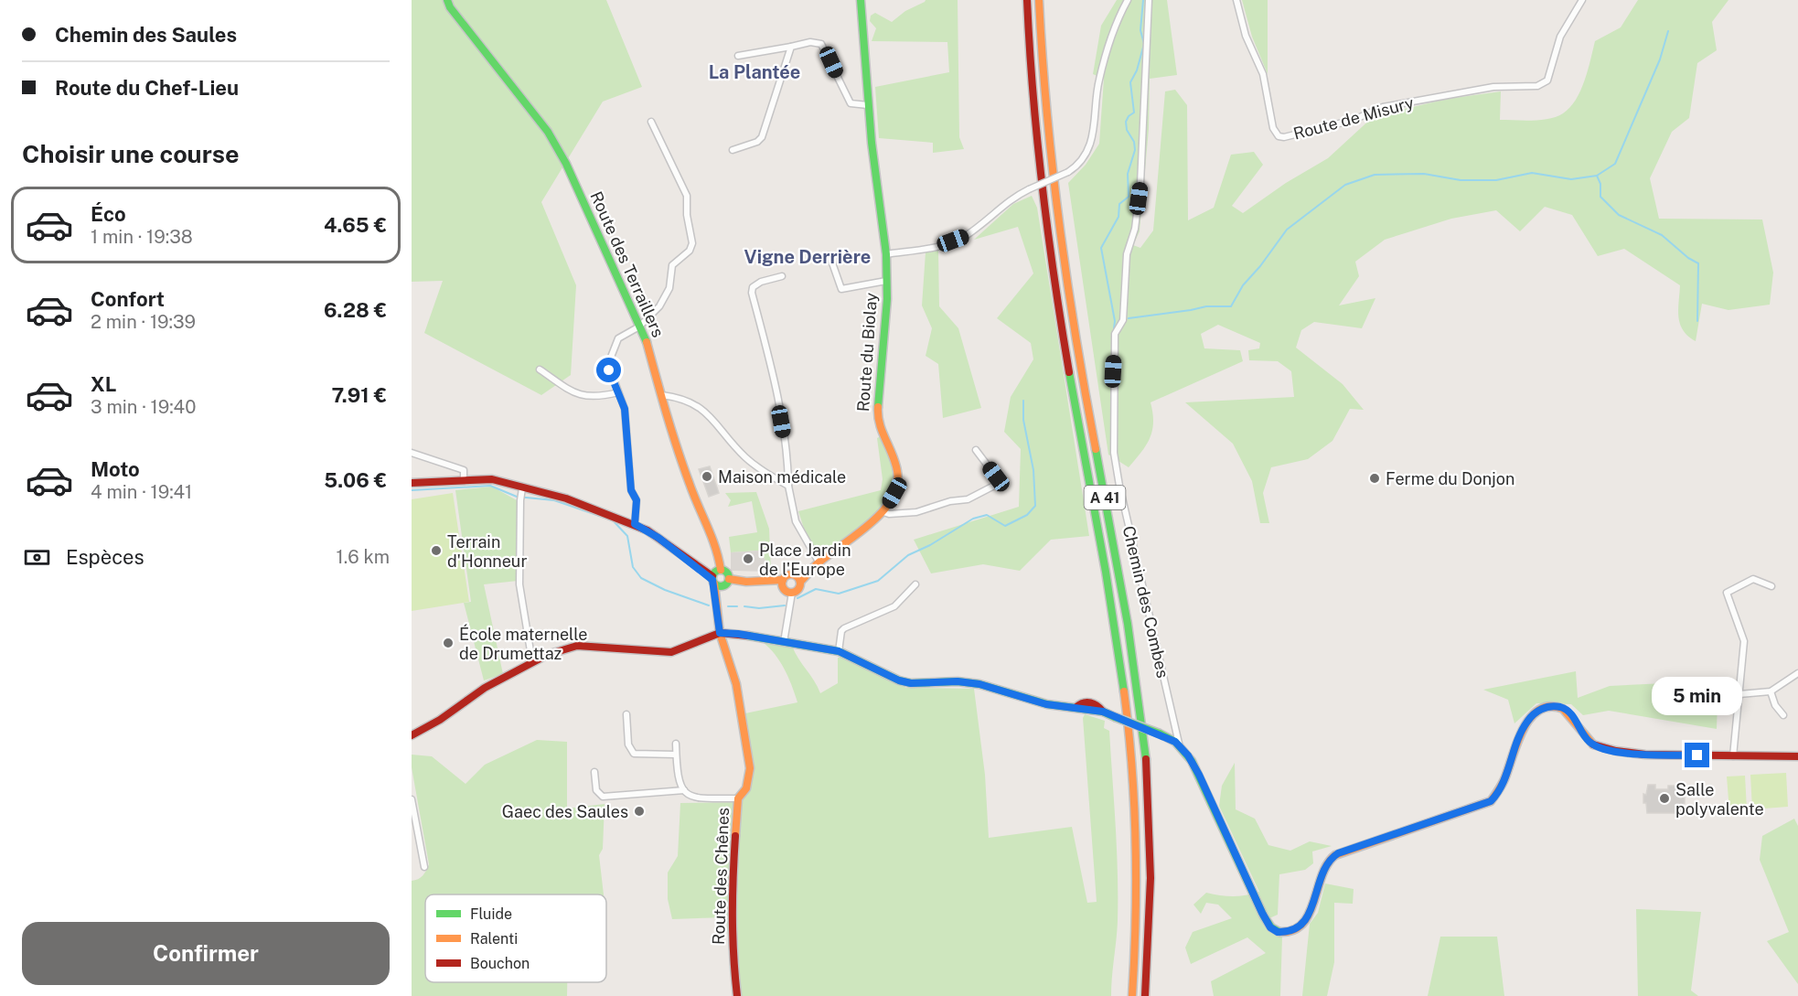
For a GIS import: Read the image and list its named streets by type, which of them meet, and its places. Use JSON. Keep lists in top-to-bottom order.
{
  "streets": {
    "main road": [
      "Route des Terraillers",
      "Route du Biolay",
      "A 41",
      "Route des Chênes"
    ],
    "street": ["Route de Misury", "Chemin des Combes"]
  },
  "crossings": [
    ["Route des Terraillers", "Route des Chênes"]
  ],
  "districts": ["La Plantée", "Vigne Derrière"],
  "places": [
    "Maison médicale",
    "Ferme du Donjon",
    "Terrain d'Honneur",
    "Place Jardin de l'Europe",
    "École maternelle de Drumettaz",
    "Salle polyvalente",
    "Gaec des Saules"
  ],
  "legend": ["Fluide", "Ralenti", "Bouchon"],
  "page": {
    "banner": ["Chemin des Saules", "Route du Chef-Lieu"],
    "heading": "Choisir une course",
    "list": [
      {
        "name": "Éco",
        "note": "1 min · 19:38",
        "value": "4.65 €"
      },
      {
        "name": "Confort",
        "note": "2 min · 19:39",
        "value": "6.28 €"
      },
      {
        "name": "XL",
        "note": "3 min · 19:40",
        "value": "7.91 €"
      },
      {
        "name": "Moto",
        "note": "4 min · 19:41",
        "value": "5.06 €"
      }
    ],
    "pay": ["Espèces", "1.6 km"],
    "bubble": "5 min",
    "buttons": "Confirmer"
  }
}
